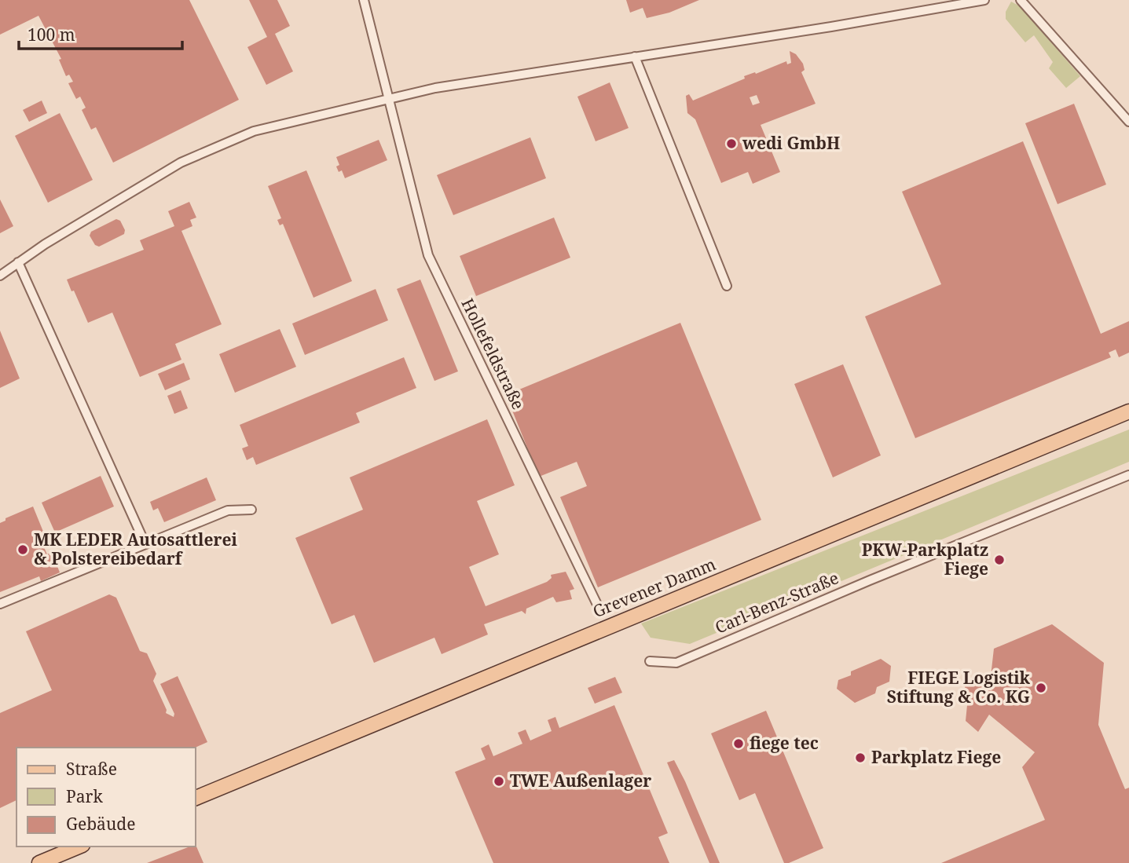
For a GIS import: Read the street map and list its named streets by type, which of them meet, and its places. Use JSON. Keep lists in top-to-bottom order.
{
  "streets": {
    "main road": ["Grevener Damm"],
    "street": ["Hollefeldstraße", "Carl-Benz-Straße"]
  },
  "places": [
    "wedi GmbH",
    "MK LEDER Autosattlerei & Polstereibedarf",
    "PKW-Parkplatz Fiege",
    "FIEGE Logistik Stiftung & Co. KG",
    "fiege tec",
    "Parkplatz Fiege",
    "TWE Außenlager"
  ],
  "legend": ["Straße", "Park", "Gebäude"],
  "scale_bar": "100 m"
}
